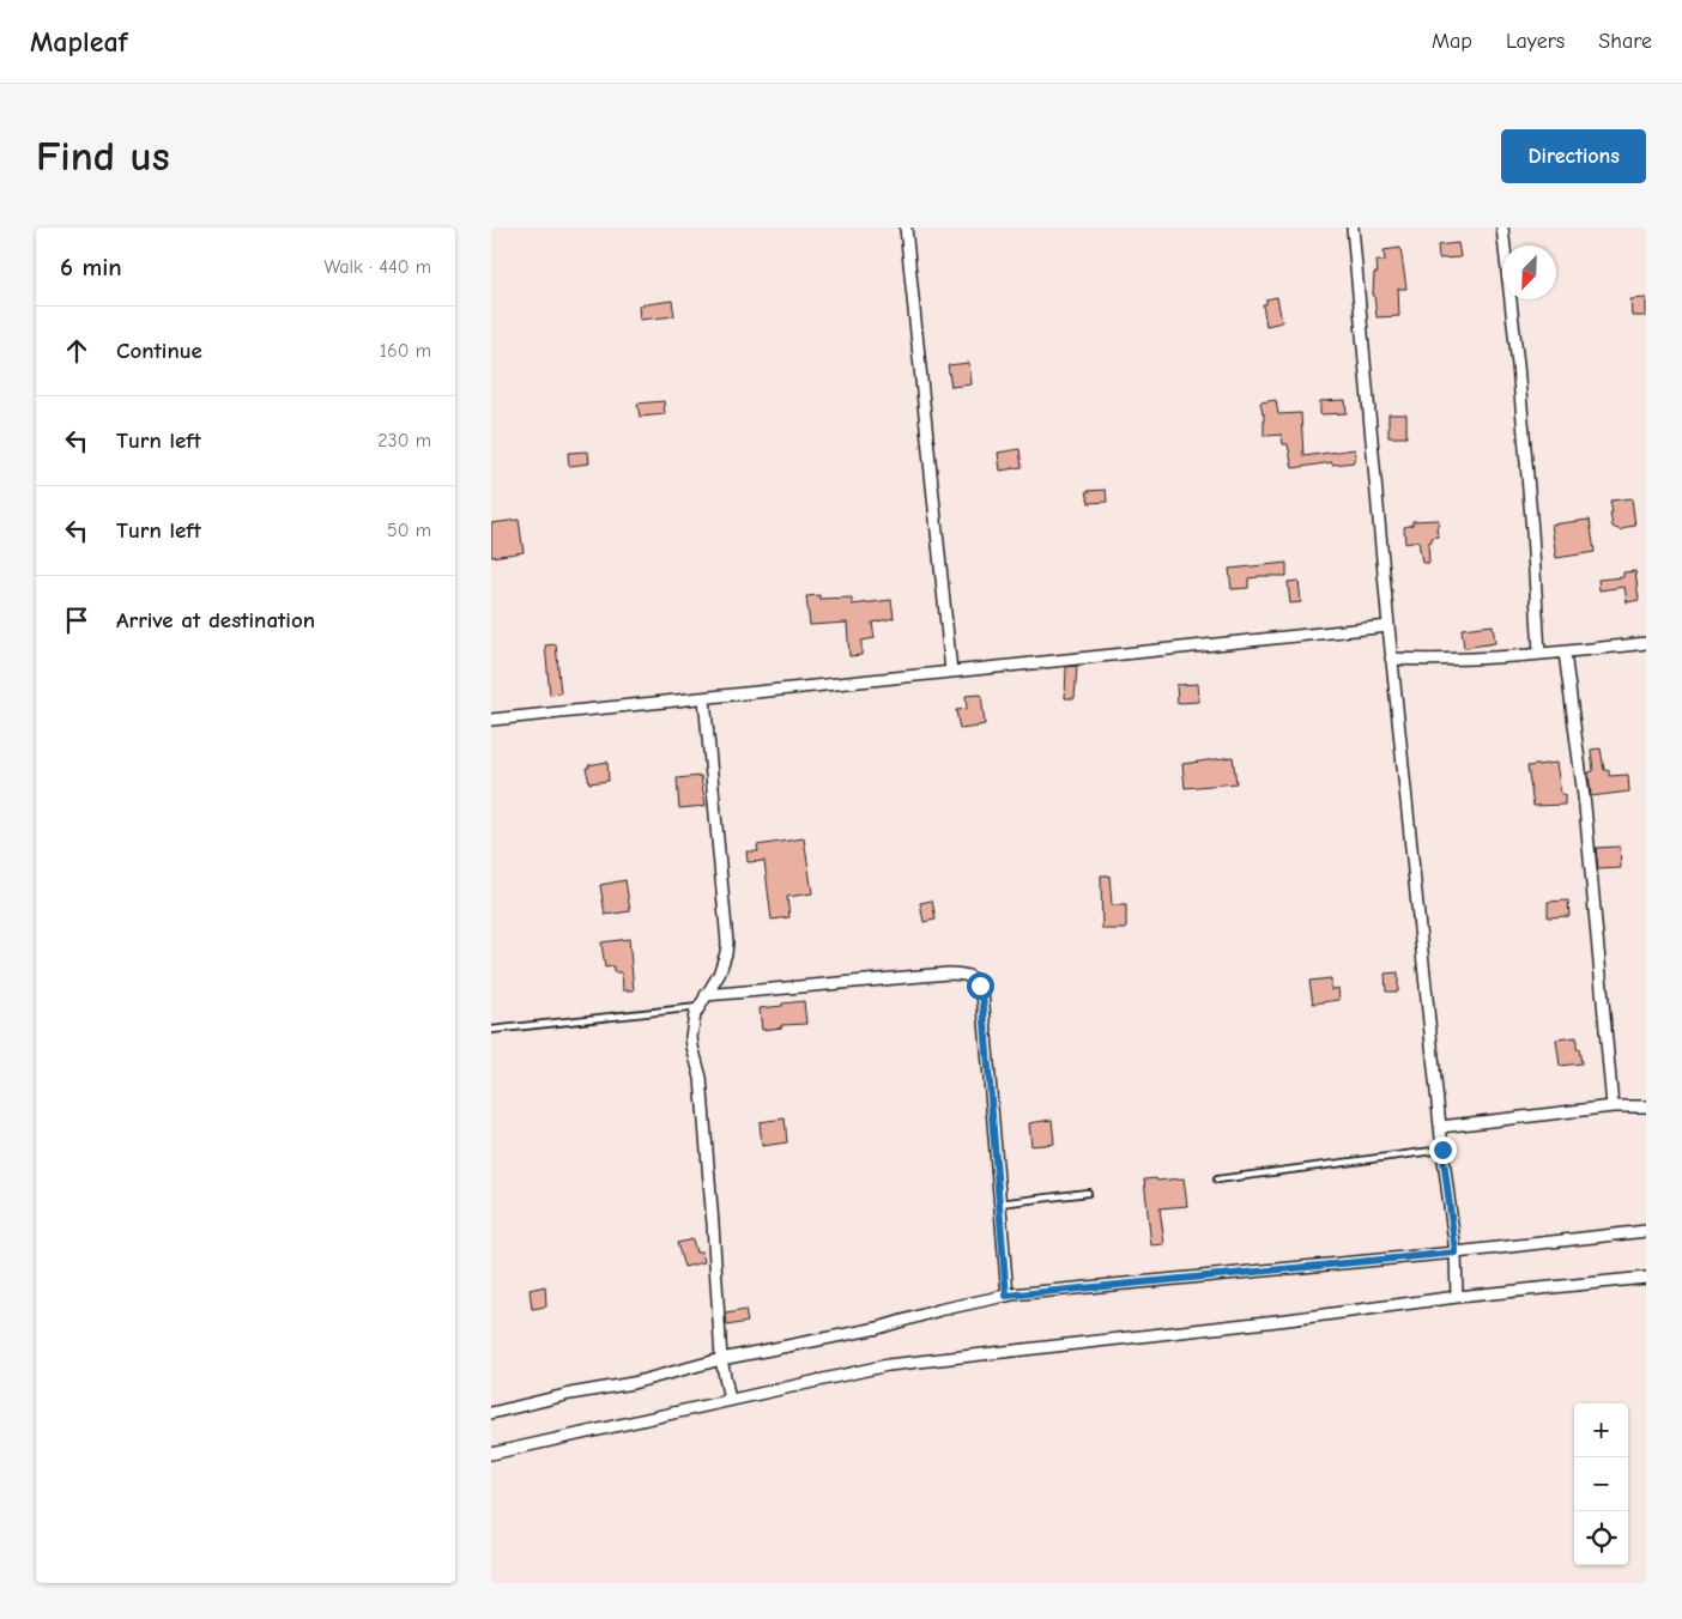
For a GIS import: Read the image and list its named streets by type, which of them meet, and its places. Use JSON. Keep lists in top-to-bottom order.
{
  "north": "bottom left",
  "page": {
    "header": "Mapleaf",
    "nav": ["Map", "Layers", "Share"],
    "buttons": "Directions",
    "title": "Find us",
    "heading": ["6 min", "Walk · 440 m"],
    "list": [
      ["Continue", "160 m"],
      ["Turn left", "230 m"],
      ["Turn left", "50 m"],
      "Arrive at destination"
    ],
    "map_buttons": ["+", "−"]
  }
}
